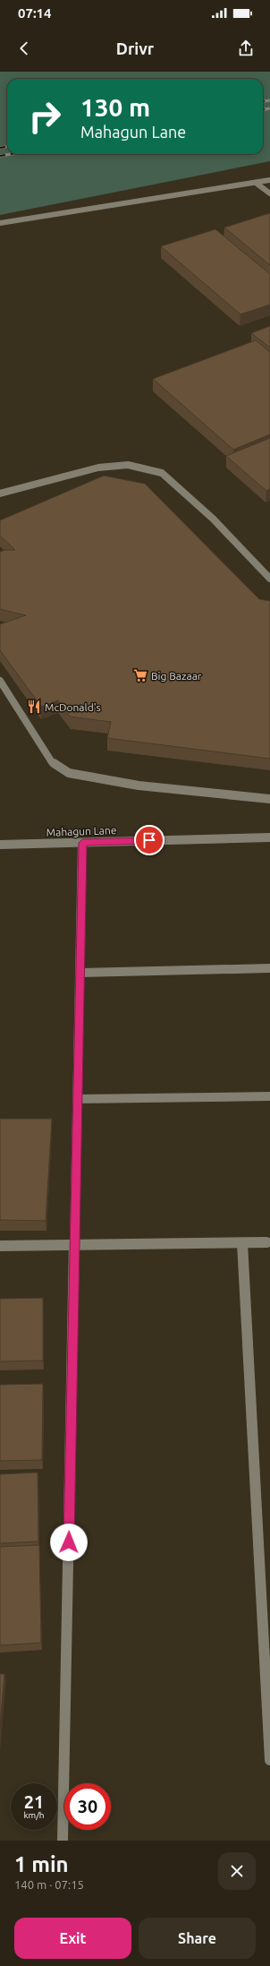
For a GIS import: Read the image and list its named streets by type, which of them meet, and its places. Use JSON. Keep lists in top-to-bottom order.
{
  "streets": {
    "street": ["Mahagun Lane"]
  },
  "places": {
    "supermarket": ["Big Bazaar"],
    "restaurant": ["McDonald's"]
  },
  "page": {
    "status": "07:14",
    "header": "Drivr",
    "turn": ["130 m", "Mahagun Lane"],
    "speed": "21 km/h",
    "limit": "30",
    "heading": ["1 min", "140 m · 07:15"],
    "buttons": ["Exit", "Share"]
  }
}
